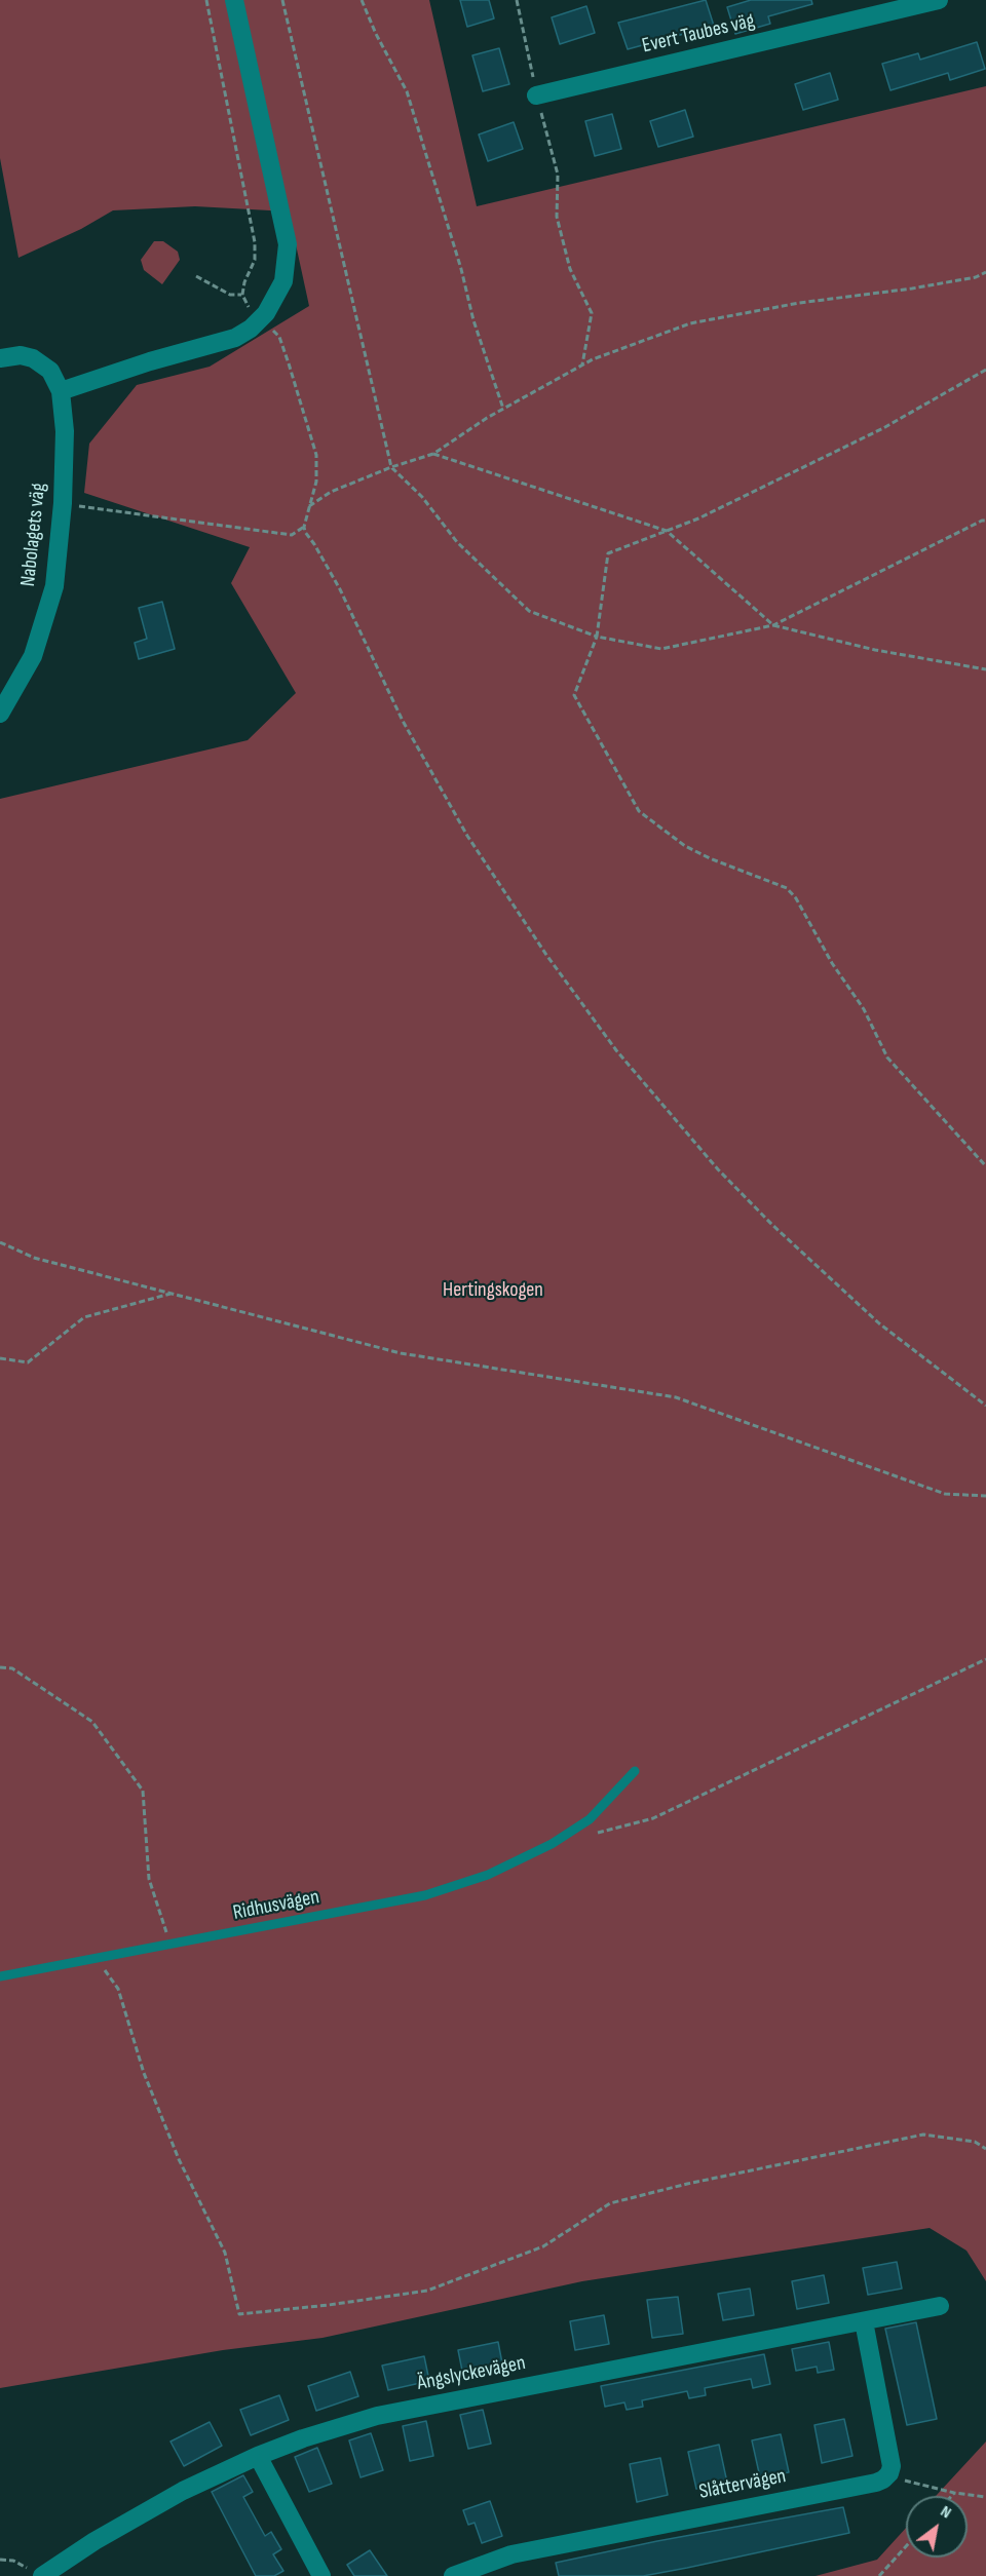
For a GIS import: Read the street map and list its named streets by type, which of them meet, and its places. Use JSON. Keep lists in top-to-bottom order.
{
  "streets": {
    "street": [
      "Evert Taubes väg",
      "Nabolagets väg",
      "Ängslyckevägen",
      "Slåttervägen"
    ],
    "lane": ["Ridhusvägen"]
  },
  "parks": ["Hertingskogen"],
  "north": "top right"
}
